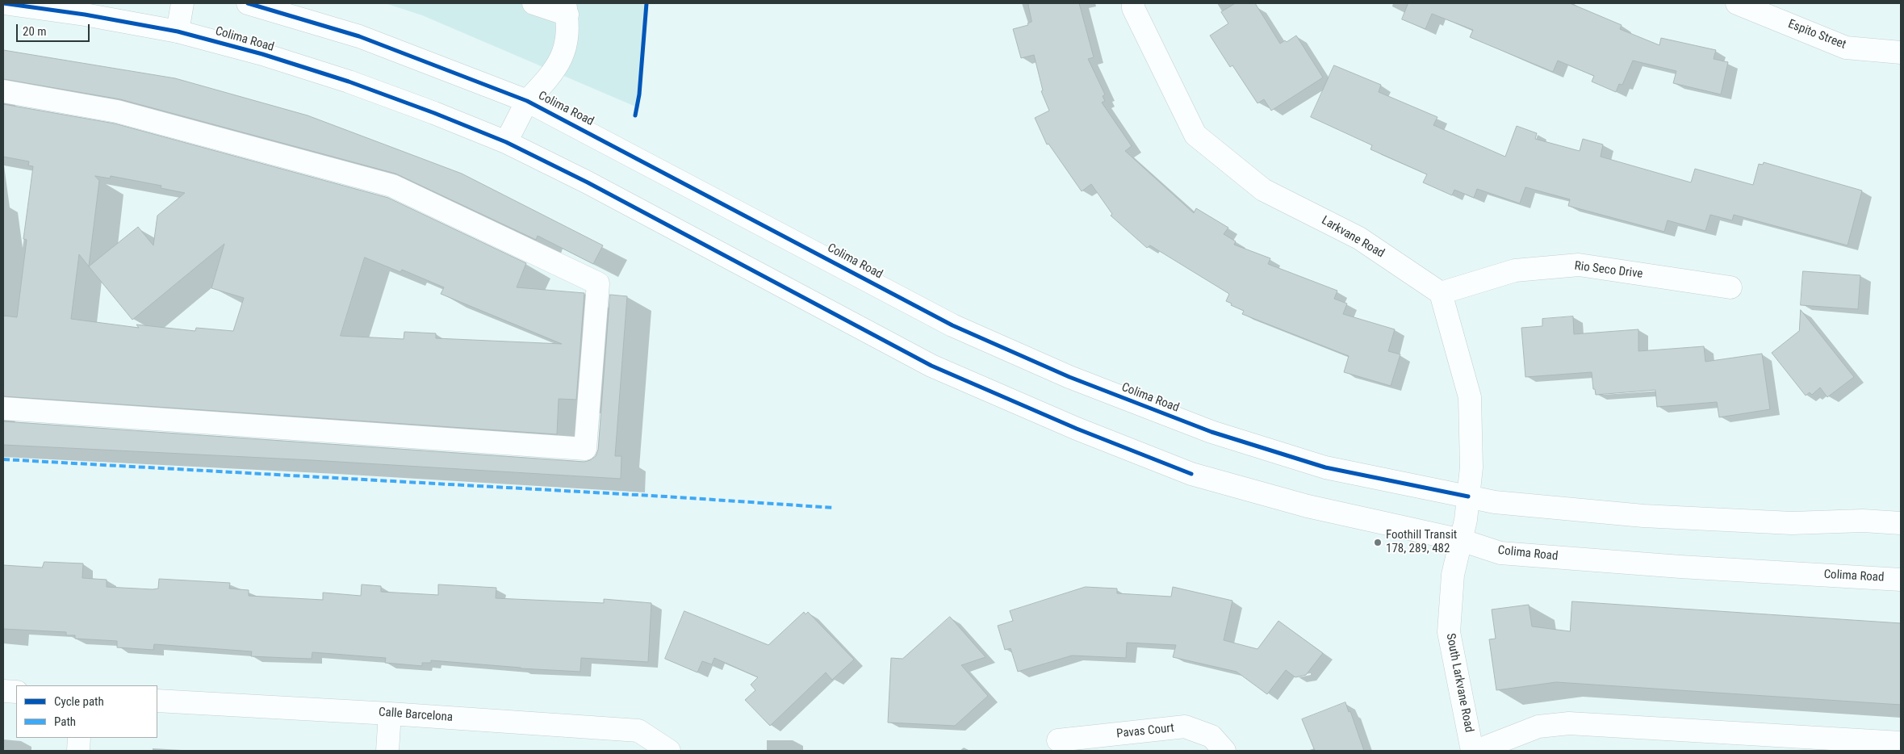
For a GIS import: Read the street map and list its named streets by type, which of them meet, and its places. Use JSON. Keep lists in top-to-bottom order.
{
  "streets": {
    "main road": [
      "Espito Street",
      "Colima Road",
      "Larkvane Road",
      "Rio Seco Drive",
      "South Larkvane Road",
      "Calle Barcelona",
      "Pavas Court"
    ]
  },
  "crossings": [
    ["Colima Road", "South Larkvane Road"],
    ["Larkvane Road", "Rio Seco Drive"]
  ],
  "places": ["Foothill Transit 178, 289, 482"],
  "legend": ["Cycle path", "Path"],
  "scale_bar": "20 m"
}
